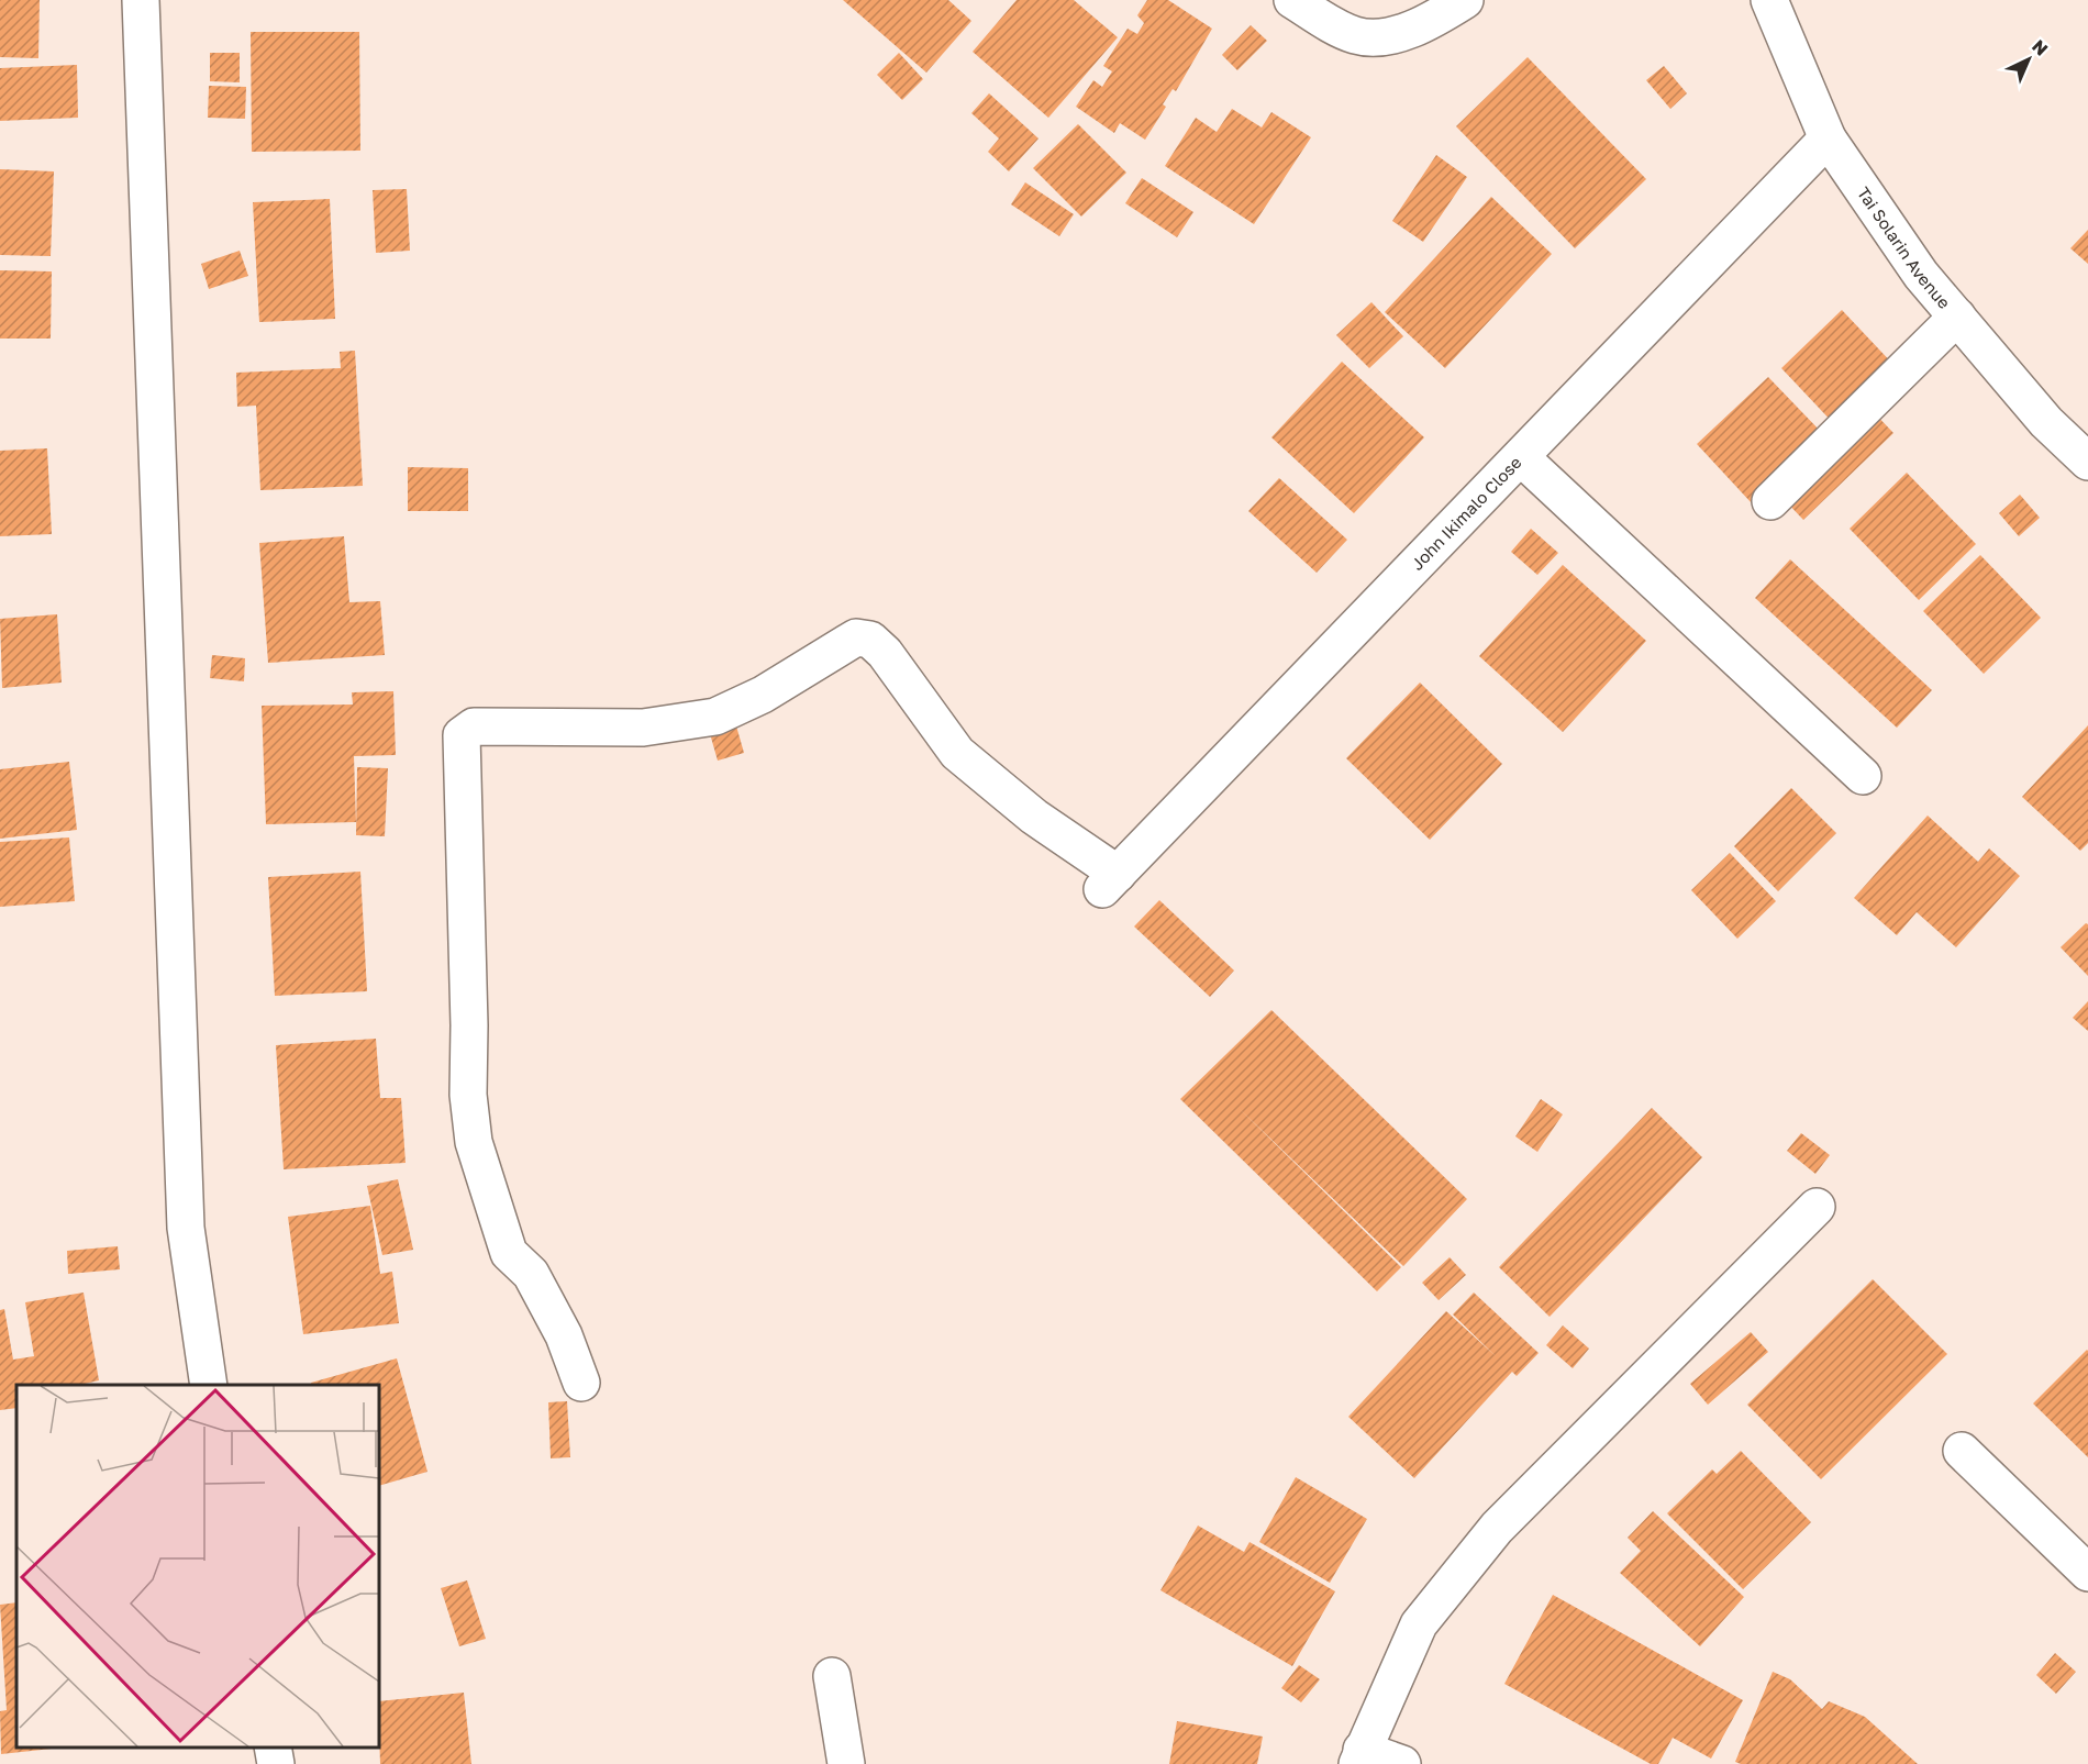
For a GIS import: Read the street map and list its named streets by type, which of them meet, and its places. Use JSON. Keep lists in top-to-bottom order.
{
  "streets": {
    "street": ["Tai Solarin Avenue", "John Ikimalo Close"]
  },
  "crossings": [
    ["Tai Solarin Avenue", "John Ikimalo Close"]
  ],
  "north": "top right"
}
